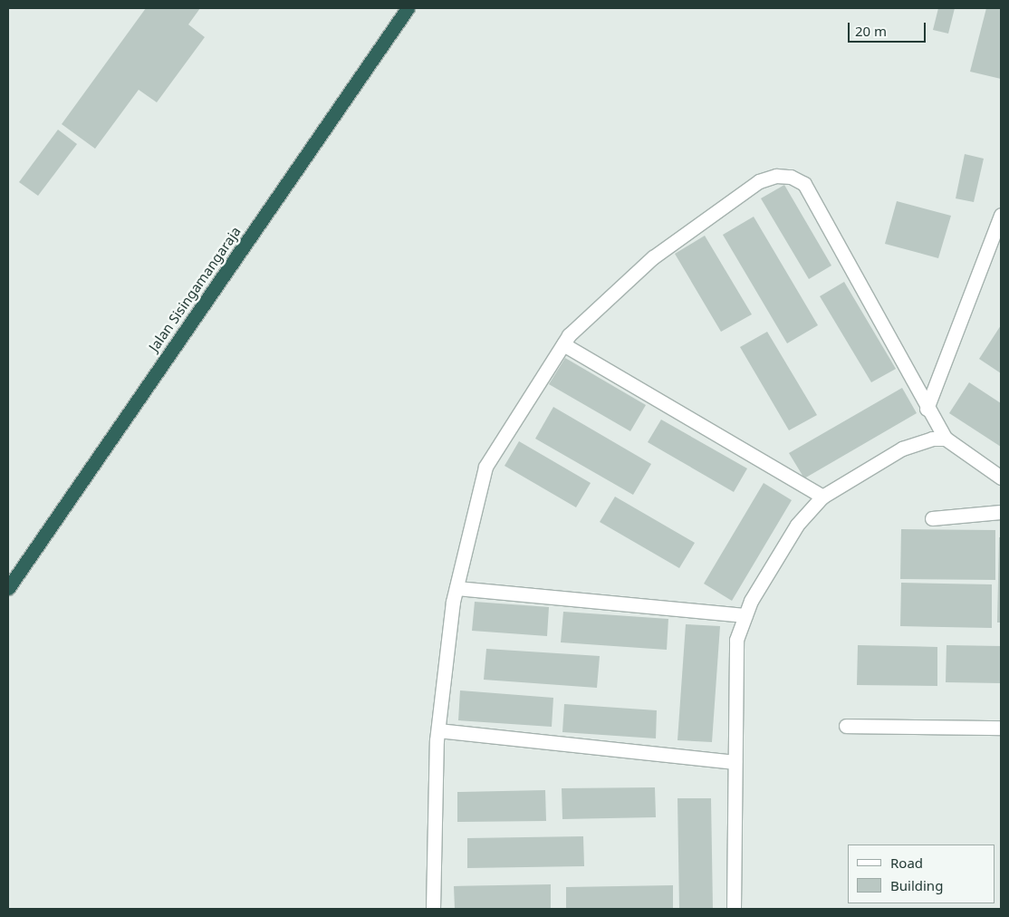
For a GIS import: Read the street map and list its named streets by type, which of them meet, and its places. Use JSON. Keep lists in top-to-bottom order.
{
  "streets": {
    "highway": ["Jalan Sisingamangaraja"]
  },
  "legend": ["Road", "Building"],
  "scale_bar": "20 m"
}
